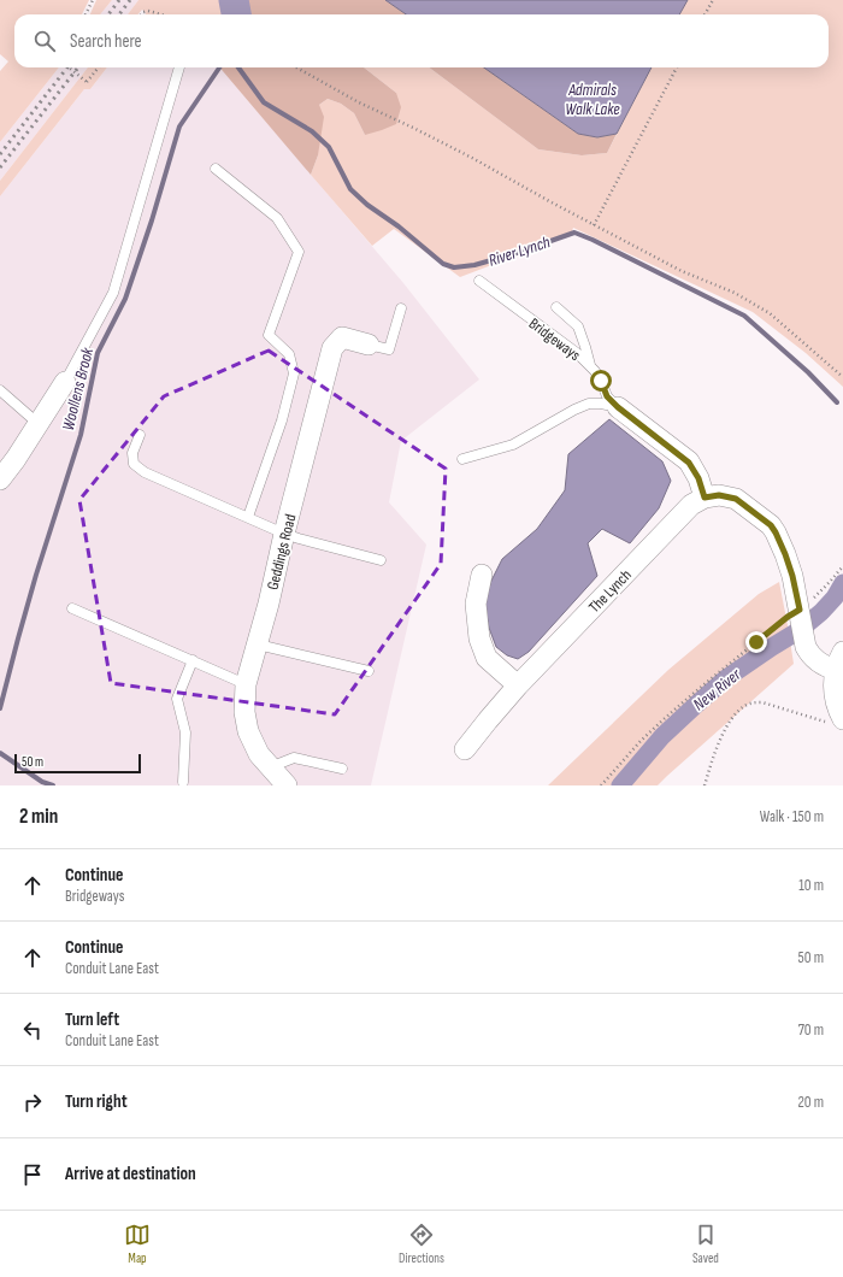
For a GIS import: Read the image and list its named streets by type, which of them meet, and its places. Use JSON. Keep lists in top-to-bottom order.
{
  "streets": {
    "street": ["Geddings Road", "The Lynch"],
    "lane": ["Bridgeways"]
  },
  "water": [
    "Admirals Walk Lake",
    "River Lynch",
    "Woollens Brook",
    "New River"
  ],
  "scale_bar": "50 m",
  "page": {
    "search": "Search here",
    "scale": "50 m",
    "heading": ["2 min", "Walk · 150 m"],
    "list": [
      ["Continue", "Bridgeways", "10 m"],
      ["Continue", "Conduit Lane East", "50 m"],
      ["Turn left", "Conduit Lane East", "70 m"],
      ["Turn right", "20 m"],
      "Arrive at destination"
    ],
    "nav": ["Map", "Directions", "Saved"]
  }
}
